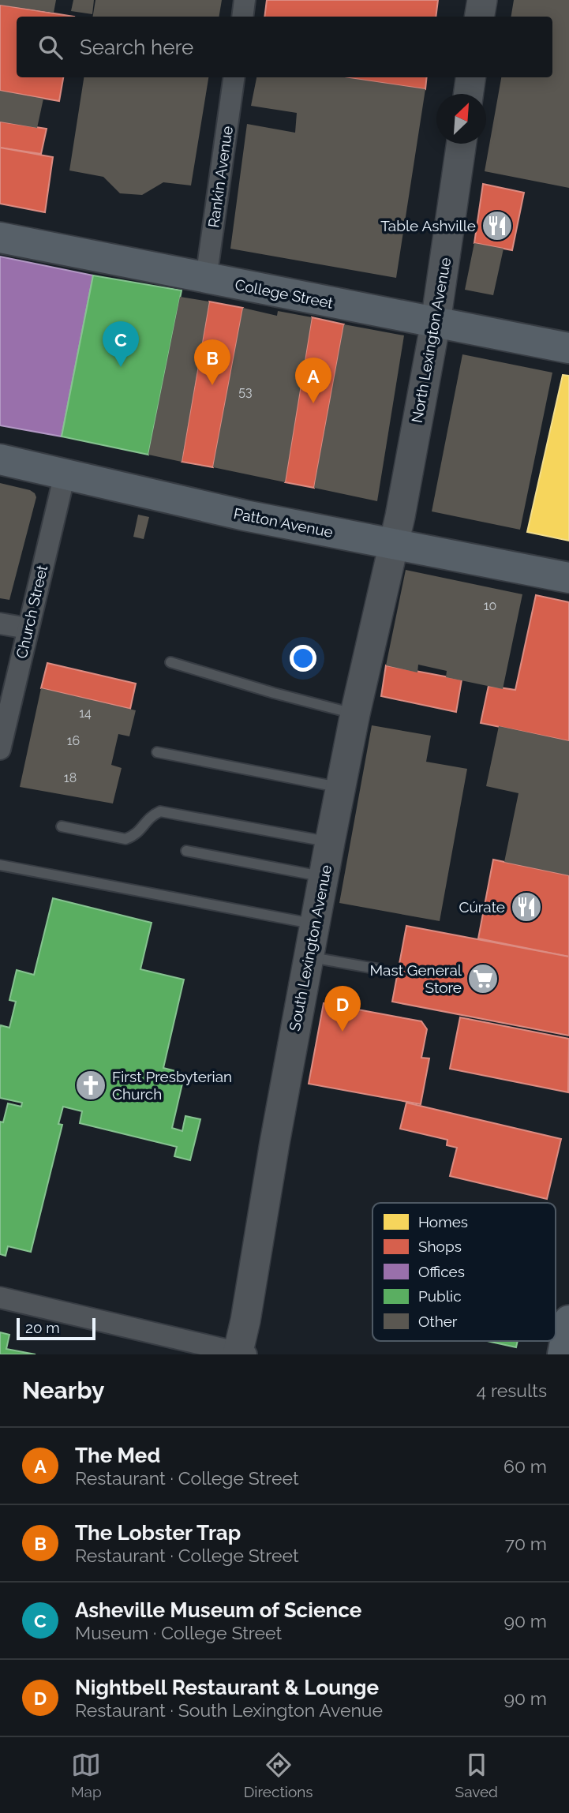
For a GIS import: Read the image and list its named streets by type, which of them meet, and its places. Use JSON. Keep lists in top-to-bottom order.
{
  "streets": {
    "main road": [
      "College Street",
      "North Lexington Avenue",
      "Patton Avenue",
      "South Lexington Avenue"
    ],
    "street": ["Rankin Avenue", "Church Street"]
  },
  "crossings": [
    ["Rankin Avenue", "College Street"],
    ["College Street", "North Lexington Avenue"],
    ["North Lexington Avenue", "Patton Avenue"],
    ["North Lexington Avenue", "South Lexington Avenue"],
    ["Patton Avenue", "Church Street"],
    ["Patton Avenue", "South Lexington Avenue"]
  ],
  "places": {
    "restaurant": ["Table Ashville", "Cúrate"],
    "supermarket": ["Mast General Store"],
    "church": ["First Presbyterian Church"]
  },
  "house_numbers": [
    "53",
    "10",
    "14",
    "16",
    "18"
  ],
  "legend": [
    "Homes",
    "Shops",
    "Offices",
    "Public",
    "Other"
  ],
  "scale_bar": "20 m",
  "north": "top right",
  "page": {
    "search": "Search here",
    "pins": [
      "C",
      "B",
      "A",
      "D"
    ],
    "scale": "20 m",
    "heading": ["Nearby", "4 results"],
    "list": [
      {
        "mark": "A",
        "name": "The Med",
        "note": "Restaurant · College Street",
        "value": "60 m"
      },
      {
        "mark": "B",
        "name": "The Lobster Trap",
        "note": "Restaurant · College Street",
        "value": "70 m"
      },
      {
        "mark": "C",
        "name": "Asheville Museum of Science",
        "note": "Museum · College Street",
        "value": "90 m"
      },
      {
        "mark": "D",
        "name": "Nightbell Restaurant & Lounge",
        "note": "Restaurant · South Lexington Avenue",
        "value": "90 m"
      }
    ],
    "nav": ["Map", "Directions", "Saved"]
  }
}
